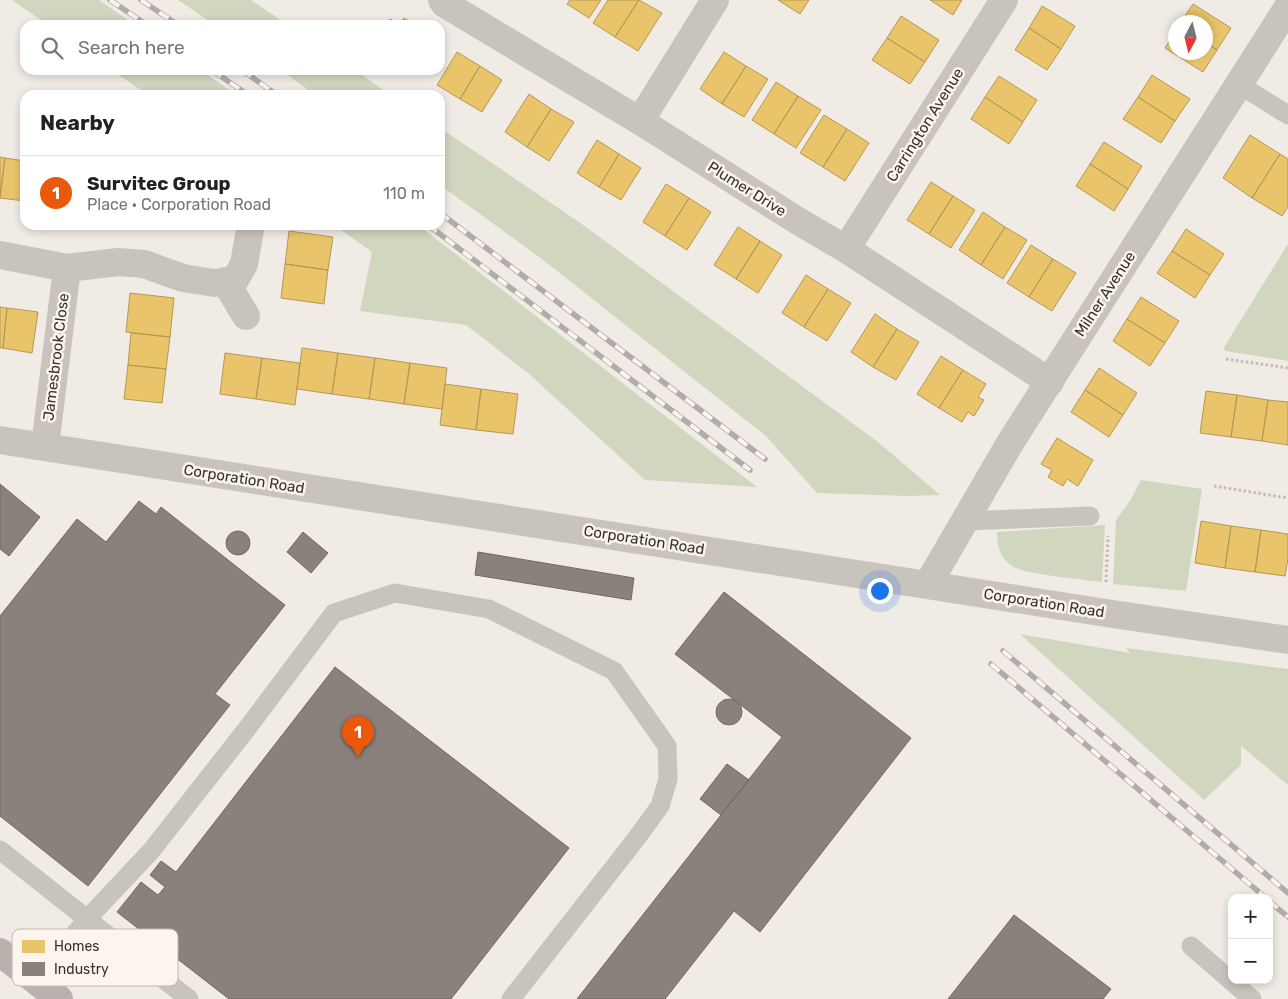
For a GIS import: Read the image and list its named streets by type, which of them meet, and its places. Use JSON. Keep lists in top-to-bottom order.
{
  "streets": {
    "street": [
      "Carrington Avenue",
      "Plumer Drive",
      "Milner Avenue",
      "Jamesbrook Close",
      "Corporation Road"
    ]
  },
  "crossings": [
    ["Carrington Avenue", "Plumer Drive"],
    ["Plumer Drive", "Milner Avenue"],
    ["Milner Avenue", "Corporation Road"],
    ["Jamesbrook Close", "Corporation Road"]
  ],
  "legend": ["Homes", "Industry"],
  "north": "bottom",
  "page": {
    "search": "Search here",
    "heading": "Nearby",
    "list": [
      {
        "mark": "1",
        "name": "Survitec Group",
        "note": "Place · Corporation Road",
        "value": "110 m"
      }
    ],
    "pins": "1",
    "map_buttons": ["+", "−"]
  }
}
